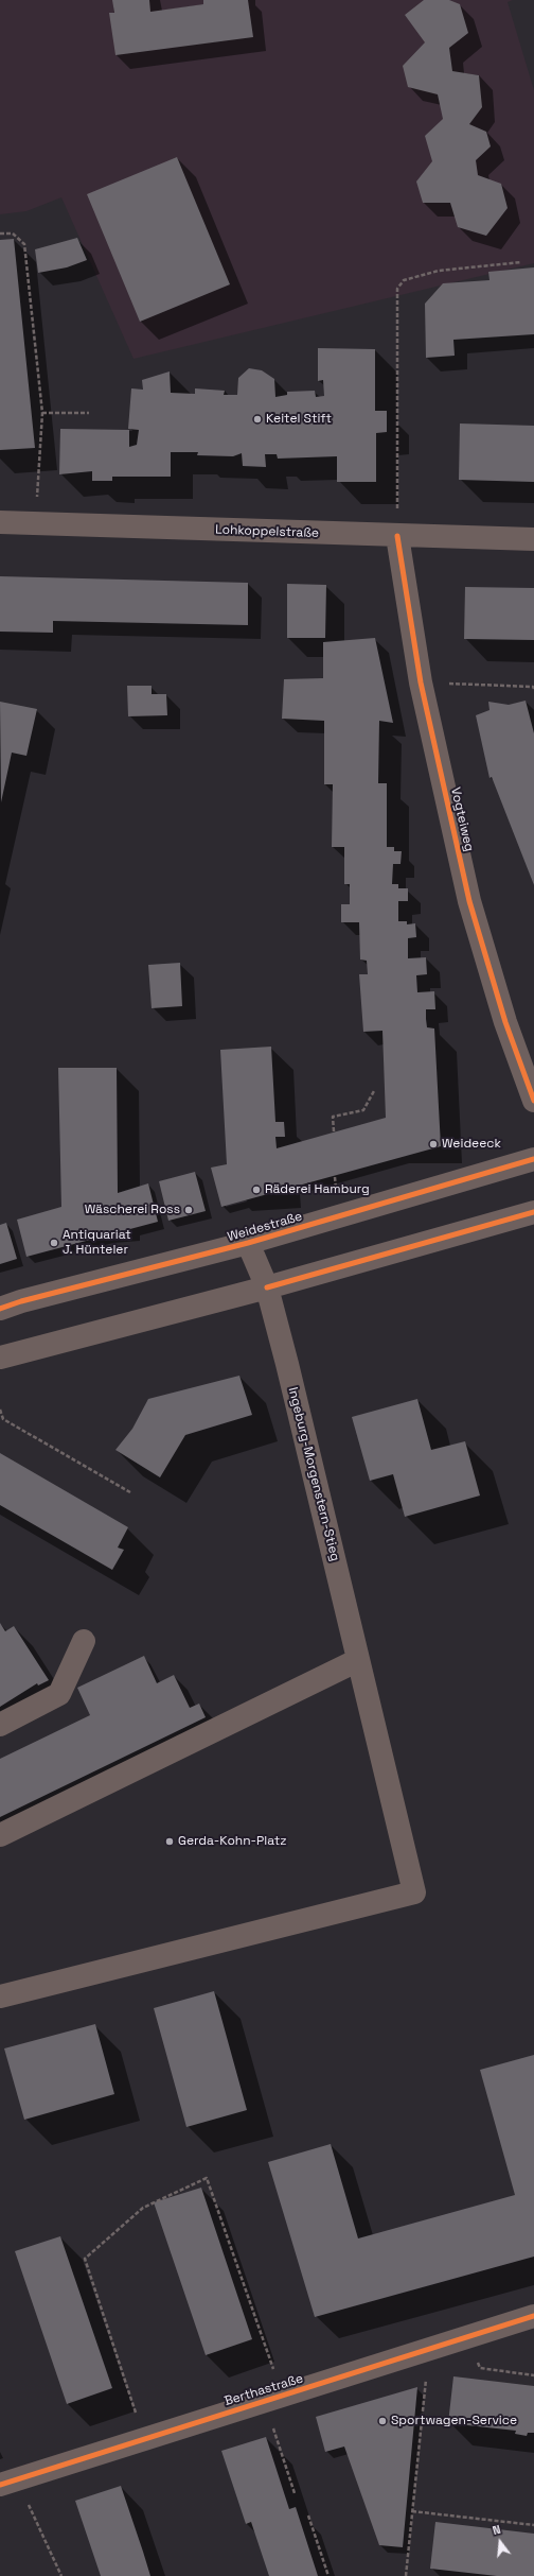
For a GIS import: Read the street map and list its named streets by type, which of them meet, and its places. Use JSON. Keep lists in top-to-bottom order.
{
  "streets": {
    "street": [
      "Lohkoppelstraße",
      "Vogteiweg",
      "Weidestraße",
      "Ingeburg-Morgenstern-Stieg",
      "Berthastraße"
    ]
  },
  "crossings": [
    ["Lohkoppelstraße", "Vogteiweg"],
    ["Weidestraße", "Ingeburg-Morgenstern-Stieg"]
  ],
  "places": [
    "Keitel Stift",
    "Weideeck",
    "Räderei Hamburg",
    "Wäscherei Ross",
    "Antiquariat J. Hünteler",
    "Gerda-Kohn-Platz",
    "Sportwagen-Service"
  ],
  "north": "top"
}
